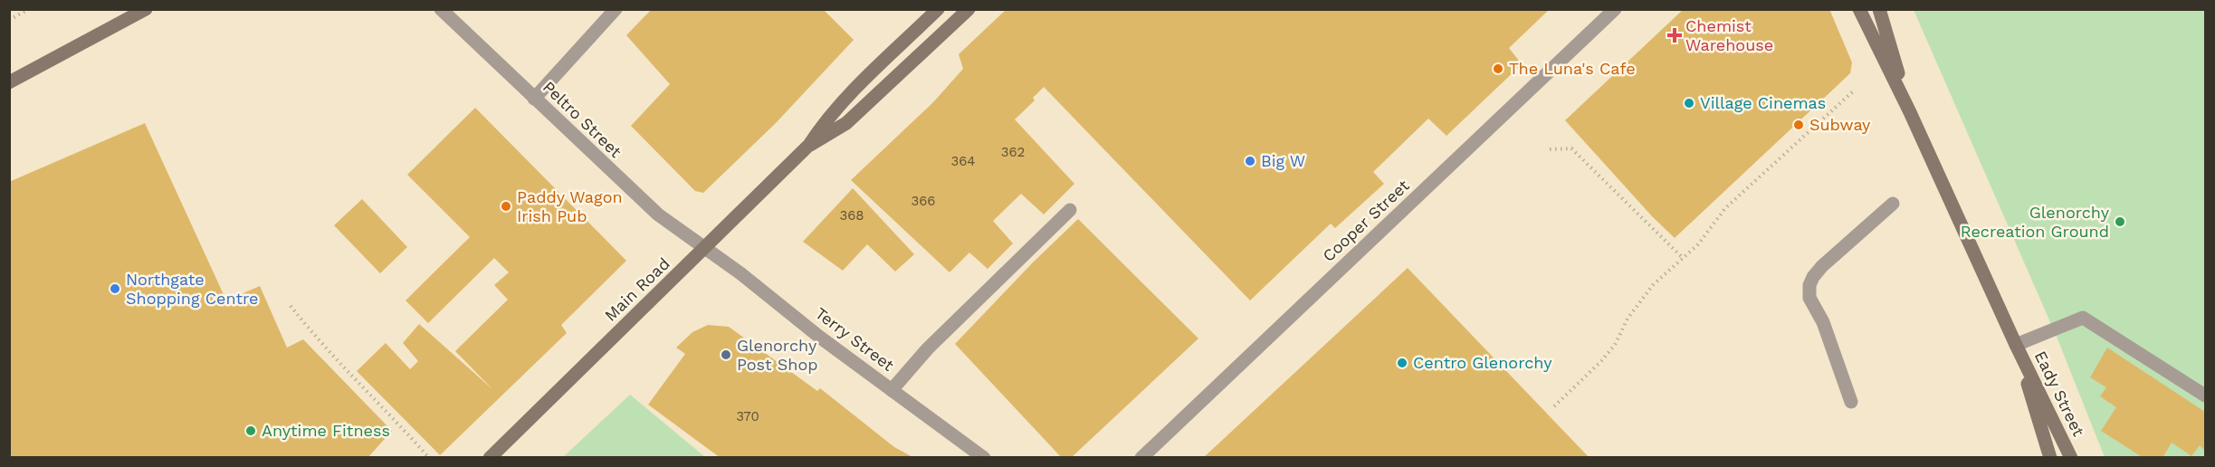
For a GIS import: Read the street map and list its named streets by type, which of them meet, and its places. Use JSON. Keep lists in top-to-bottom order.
{
  "streets": {
    "main road": ["Main Road", "Eady Street"],
    "street": ["Peltro Street", "Cooper Street", "Terry Street"]
  },
  "crossings": [
    ["Peltro Street", "Main Road"],
    ["Peltro Street", "Terry Street"],
    ["Main Road", "Terry Street"]
  ],
  "places": {
    "health": ["Chemist Warehouse"],
    "other": [
      "The Luna's Cafe",
      "Village Cinemas",
      "Subway",
      "Big W",
      "Paddy Wagon Irish Pub",
      "Glenorchy Recreation Ground",
      "Northgate Shopping Centre",
      "Glenorchy Post Shop",
      "Centro Glenorchy",
      "Anytime Fitness"
    ]
  },
  "house_numbers": [
    "362",
    "364",
    "366",
    "368",
    "370"
  ]
}
